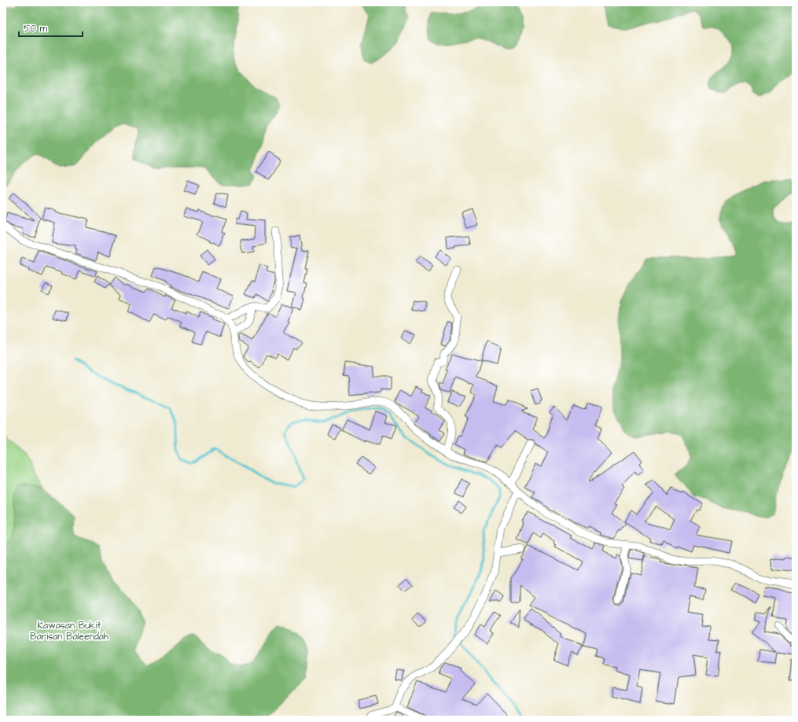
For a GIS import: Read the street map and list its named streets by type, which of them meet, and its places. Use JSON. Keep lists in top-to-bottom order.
{
  "parks": ["Kawasan Bukit Barisan Baleendah"],
  "scale_bar": "50 m"
}
